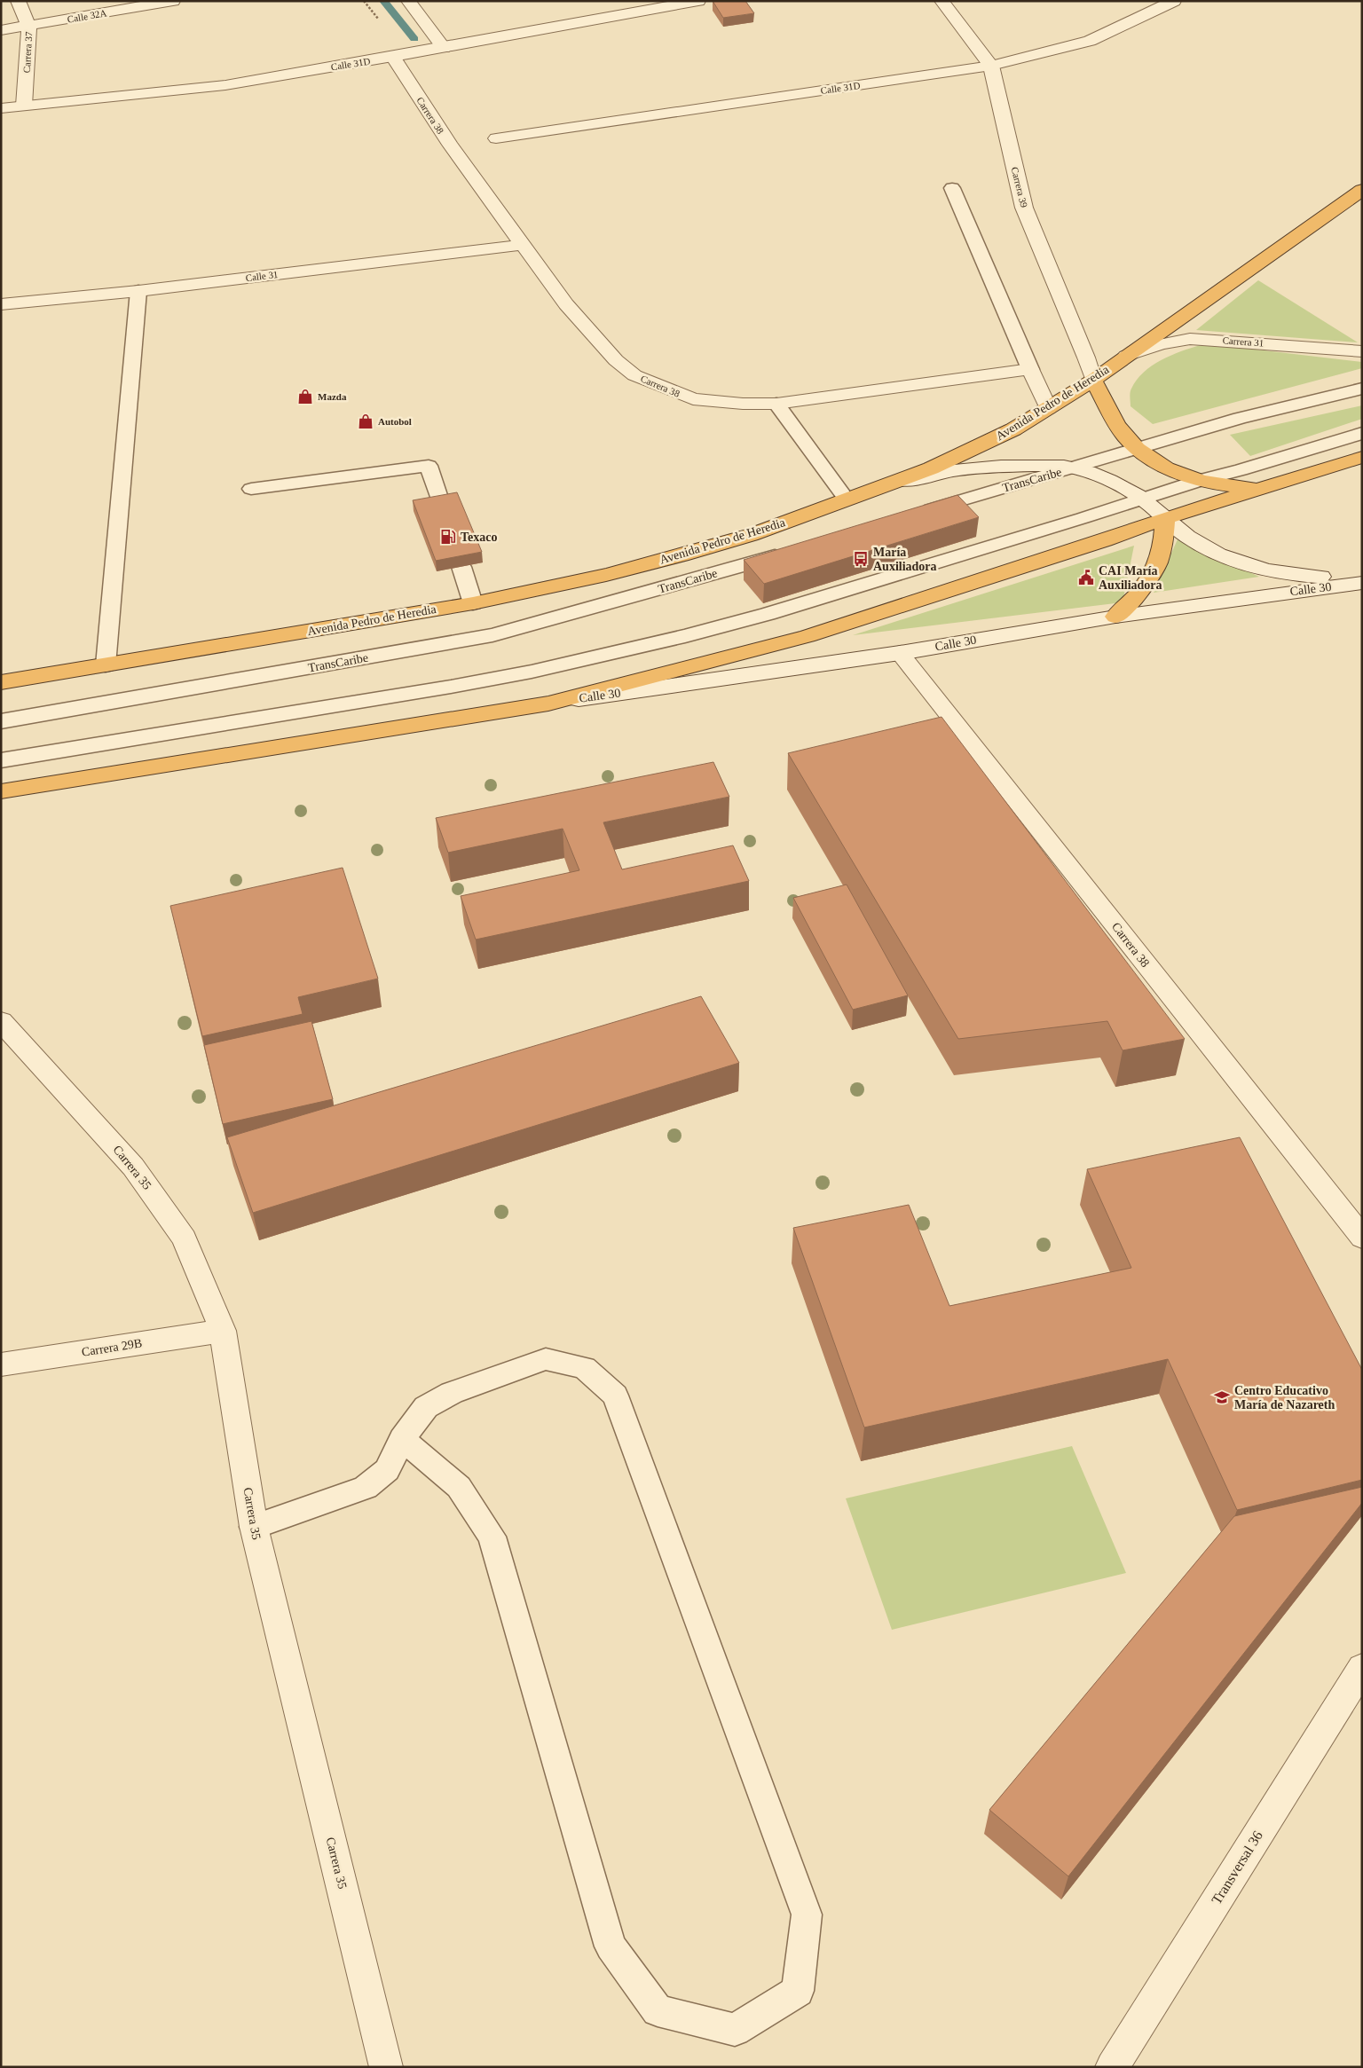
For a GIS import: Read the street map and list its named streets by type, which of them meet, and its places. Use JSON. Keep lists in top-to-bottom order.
{
  "streets": {
    "highway": ["Avenida Pedro de Heredia"],
    "street": [
      "Calle 32A",
      "Carrera 37",
      "Calle 31D",
      "Carrera 38",
      "Carrera 39",
      "Calle 31",
      "Carrera 31",
      "Calle 30",
      "Carrera 35",
      "Carrera 29B",
      "Transversal 36"
    ],
    "lane": ["TransCaribe"]
  },
  "crossings": [
    ["Calle 32A", "Carrera 37"],
    ["Carrera 37", "Calle 31D"],
    ["Calle 31D", "Carrera 38"],
    ["Calle 31D", "Carrera 39"],
    ["Carrera 38", "Calle 31"],
    ["Carrera 38", "Calle 30"],
    ["Carrera 39", "Avenida Pedro de Heredia"],
    ["Carrera 31", "Avenida Pedro de Heredia"],
    ["Avenida Pedro de Heredia", "Calle 30"],
    ["TransCaribe", "Calle 30"],
    ["Carrera 35", "Carrera 29B"]
  ],
  "places": {
    "shop": ["Mazda", "Autobol"],
    "fuel station": ["Texaco"],
    "bus stop": ["María Auxiliadora"],
    "public building": ["CAI María Auxiliadora"],
    "school or university": ["Centro Educativo María de Nazareth"]
  }
}
